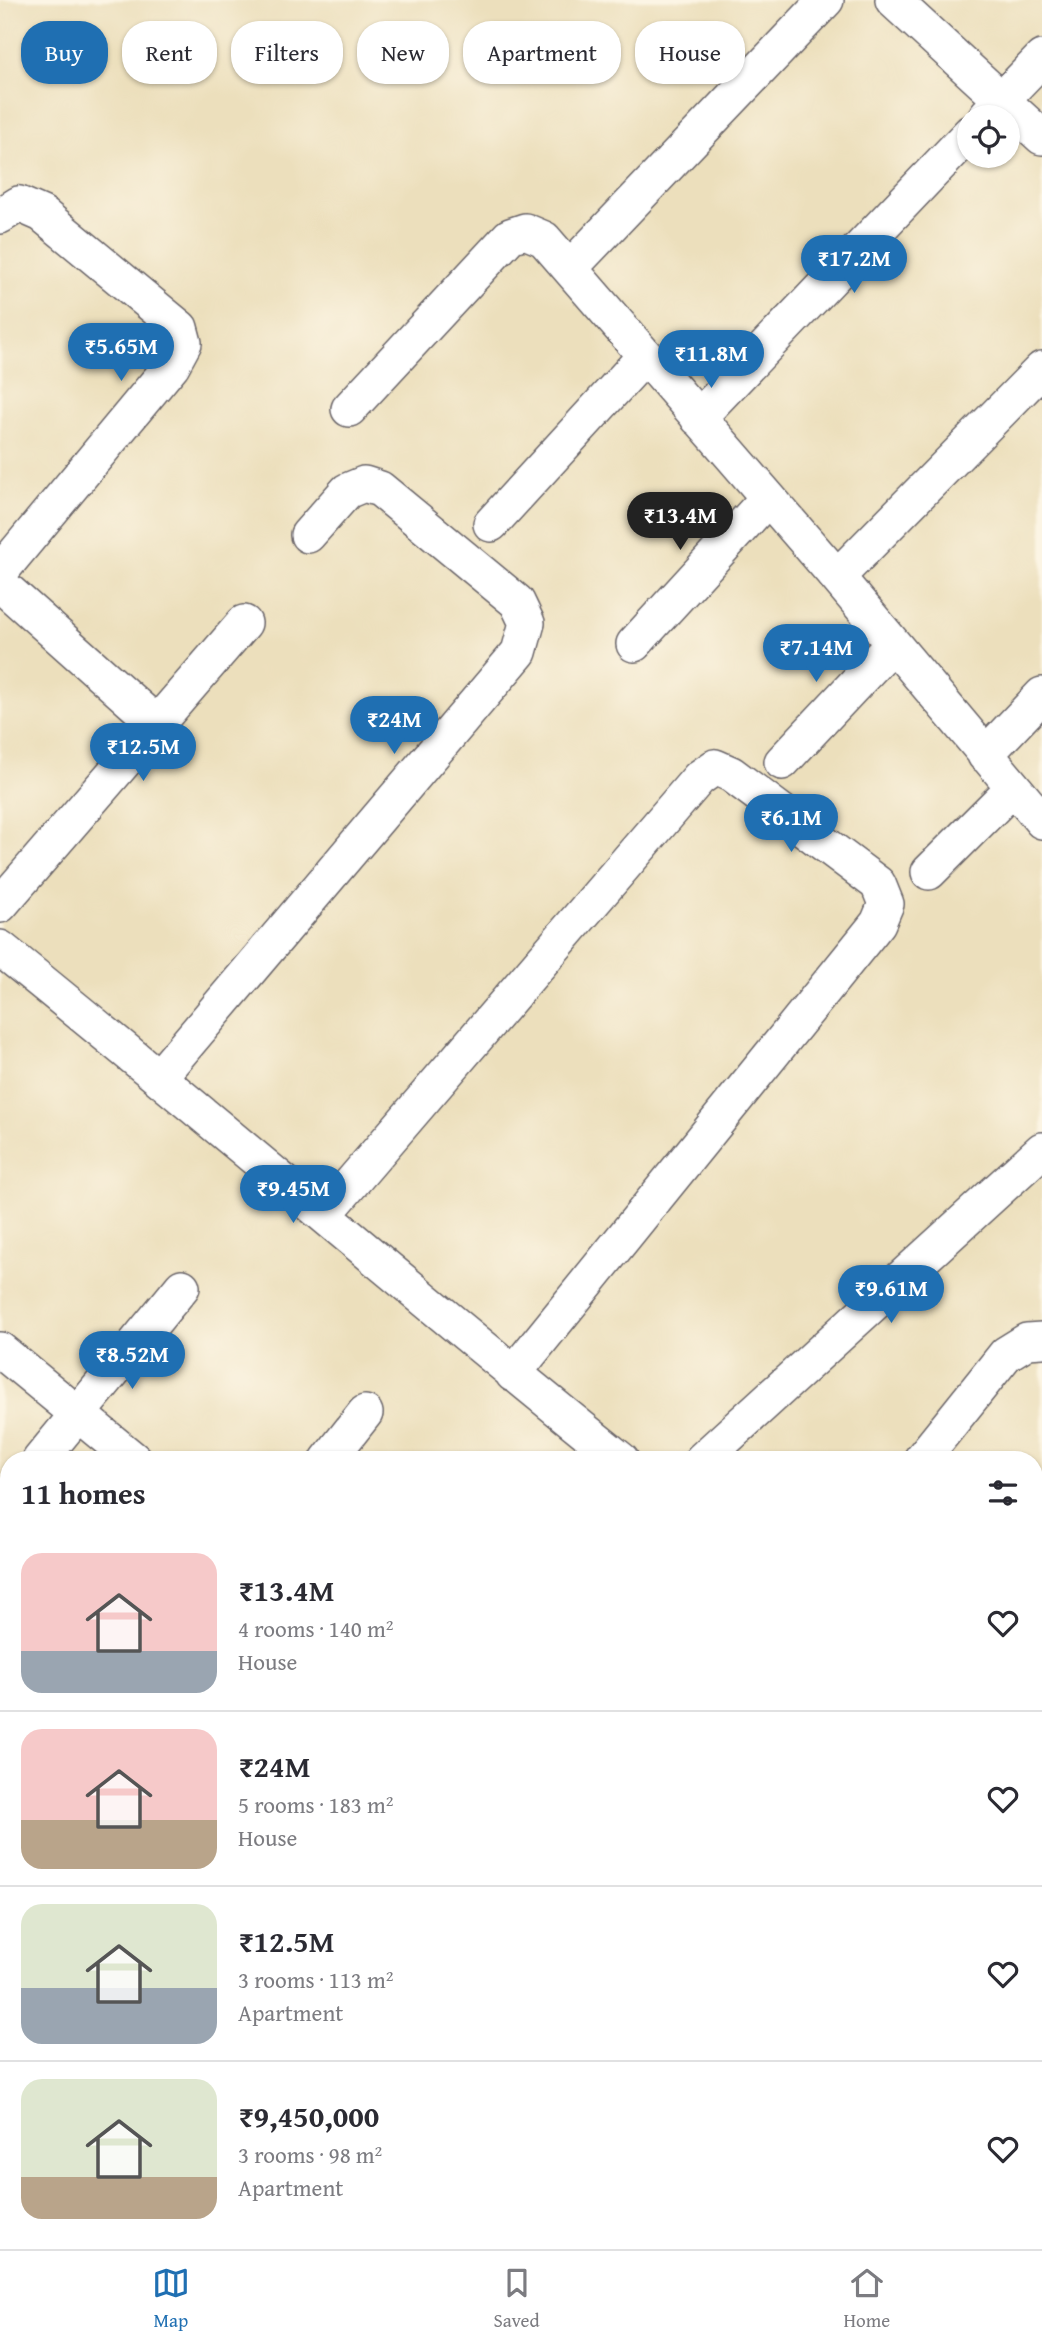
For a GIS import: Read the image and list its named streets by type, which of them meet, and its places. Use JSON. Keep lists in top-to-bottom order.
{
  "page": {
    "chip": [
      "Buy",
      "Rent",
      "Filters",
      "New",
      "Apartment",
      "House"
    ],
    "price": [
      "₹17.2M",
      "₹5.65M",
      "₹11.8M",
      "₹13.4M",
      "₹7.14M",
      "₹24M",
      "₹12.5M",
      "₹6.1M",
      "₹9.45M",
      "₹9.61M",
      "₹8.52M"
    ],
    "heading": "11 homes",
    "list": [
      {
        "name": "₹13.4M",
        "note": "4 rooms · 140 m² · House"
      },
      {
        "name": "₹24M",
        "note": "5 rooms · 183 m² · House"
      },
      {
        "name": "₹12.5M",
        "note": "3 rooms · 113 m² · Apartment"
      },
      {
        "name": "₹9,450,000",
        "note": "3 rooms · 98 m² · Apartment"
      }
    ],
    "tabs": ["Map", "Saved", "Home"]
  }
}
